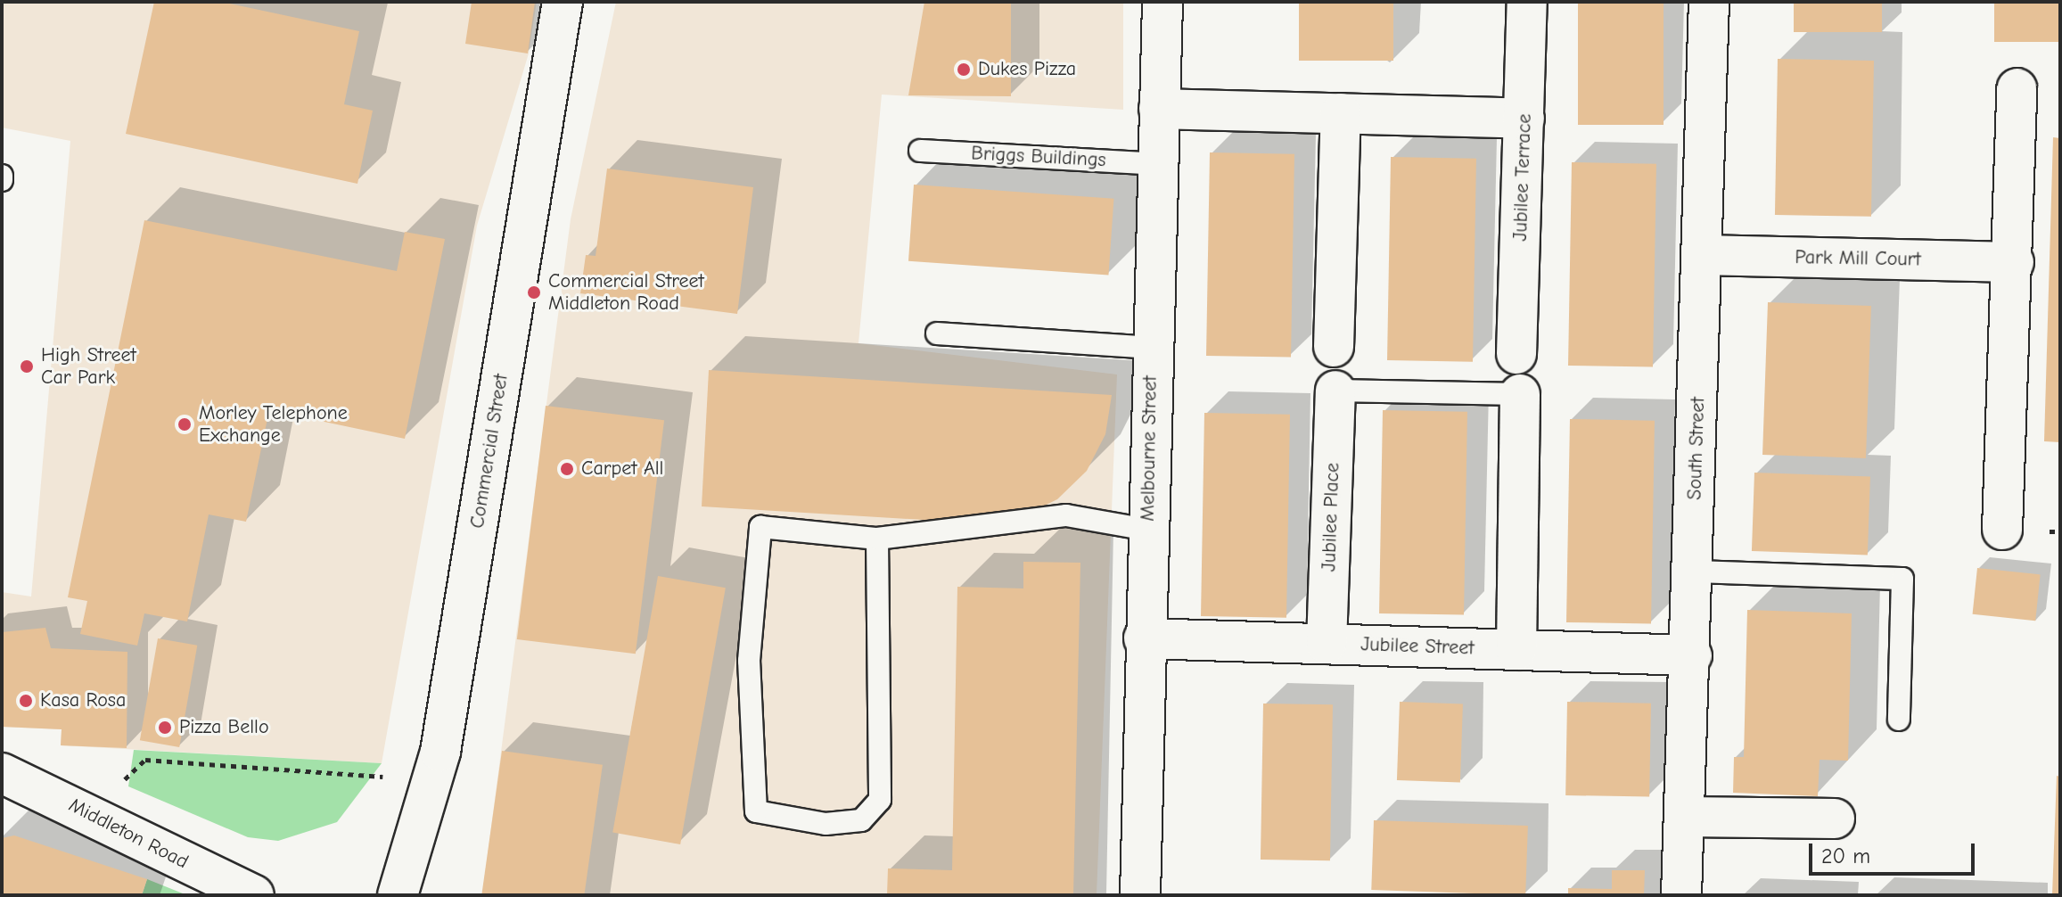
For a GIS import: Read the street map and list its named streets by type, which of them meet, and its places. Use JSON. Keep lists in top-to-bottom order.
{
  "streets": {
    "street": [
      "Jubilee Terrace",
      "Park Mill Court",
      "Melbourne Street",
      "South Street",
      "Commercial Street",
      "Jubilee Place",
      "Jubilee Street",
      "Middleton Road"
    ],
    "lane": ["Briggs Buildings"]
  },
  "crossings": [
    ["Briggs Buildings", "Melbourne Street"],
    ["Park Mill Court", "South Street"],
    ["Melbourne Street", "Jubilee Street"],
    ["South Street", "Jubilee Street"],
    ["Jubilee Place", "Jubilee Street"]
  ],
  "places": [
    "Dukes Pizza",
    "Commercial Street Middleton Road",
    "High Street Car Park",
    "Morley Telephone Exchange",
    "Carpet All",
    "Kasa Rosa",
    "Pizza Bello"
  ],
  "scale_bar": "20 m"
}
